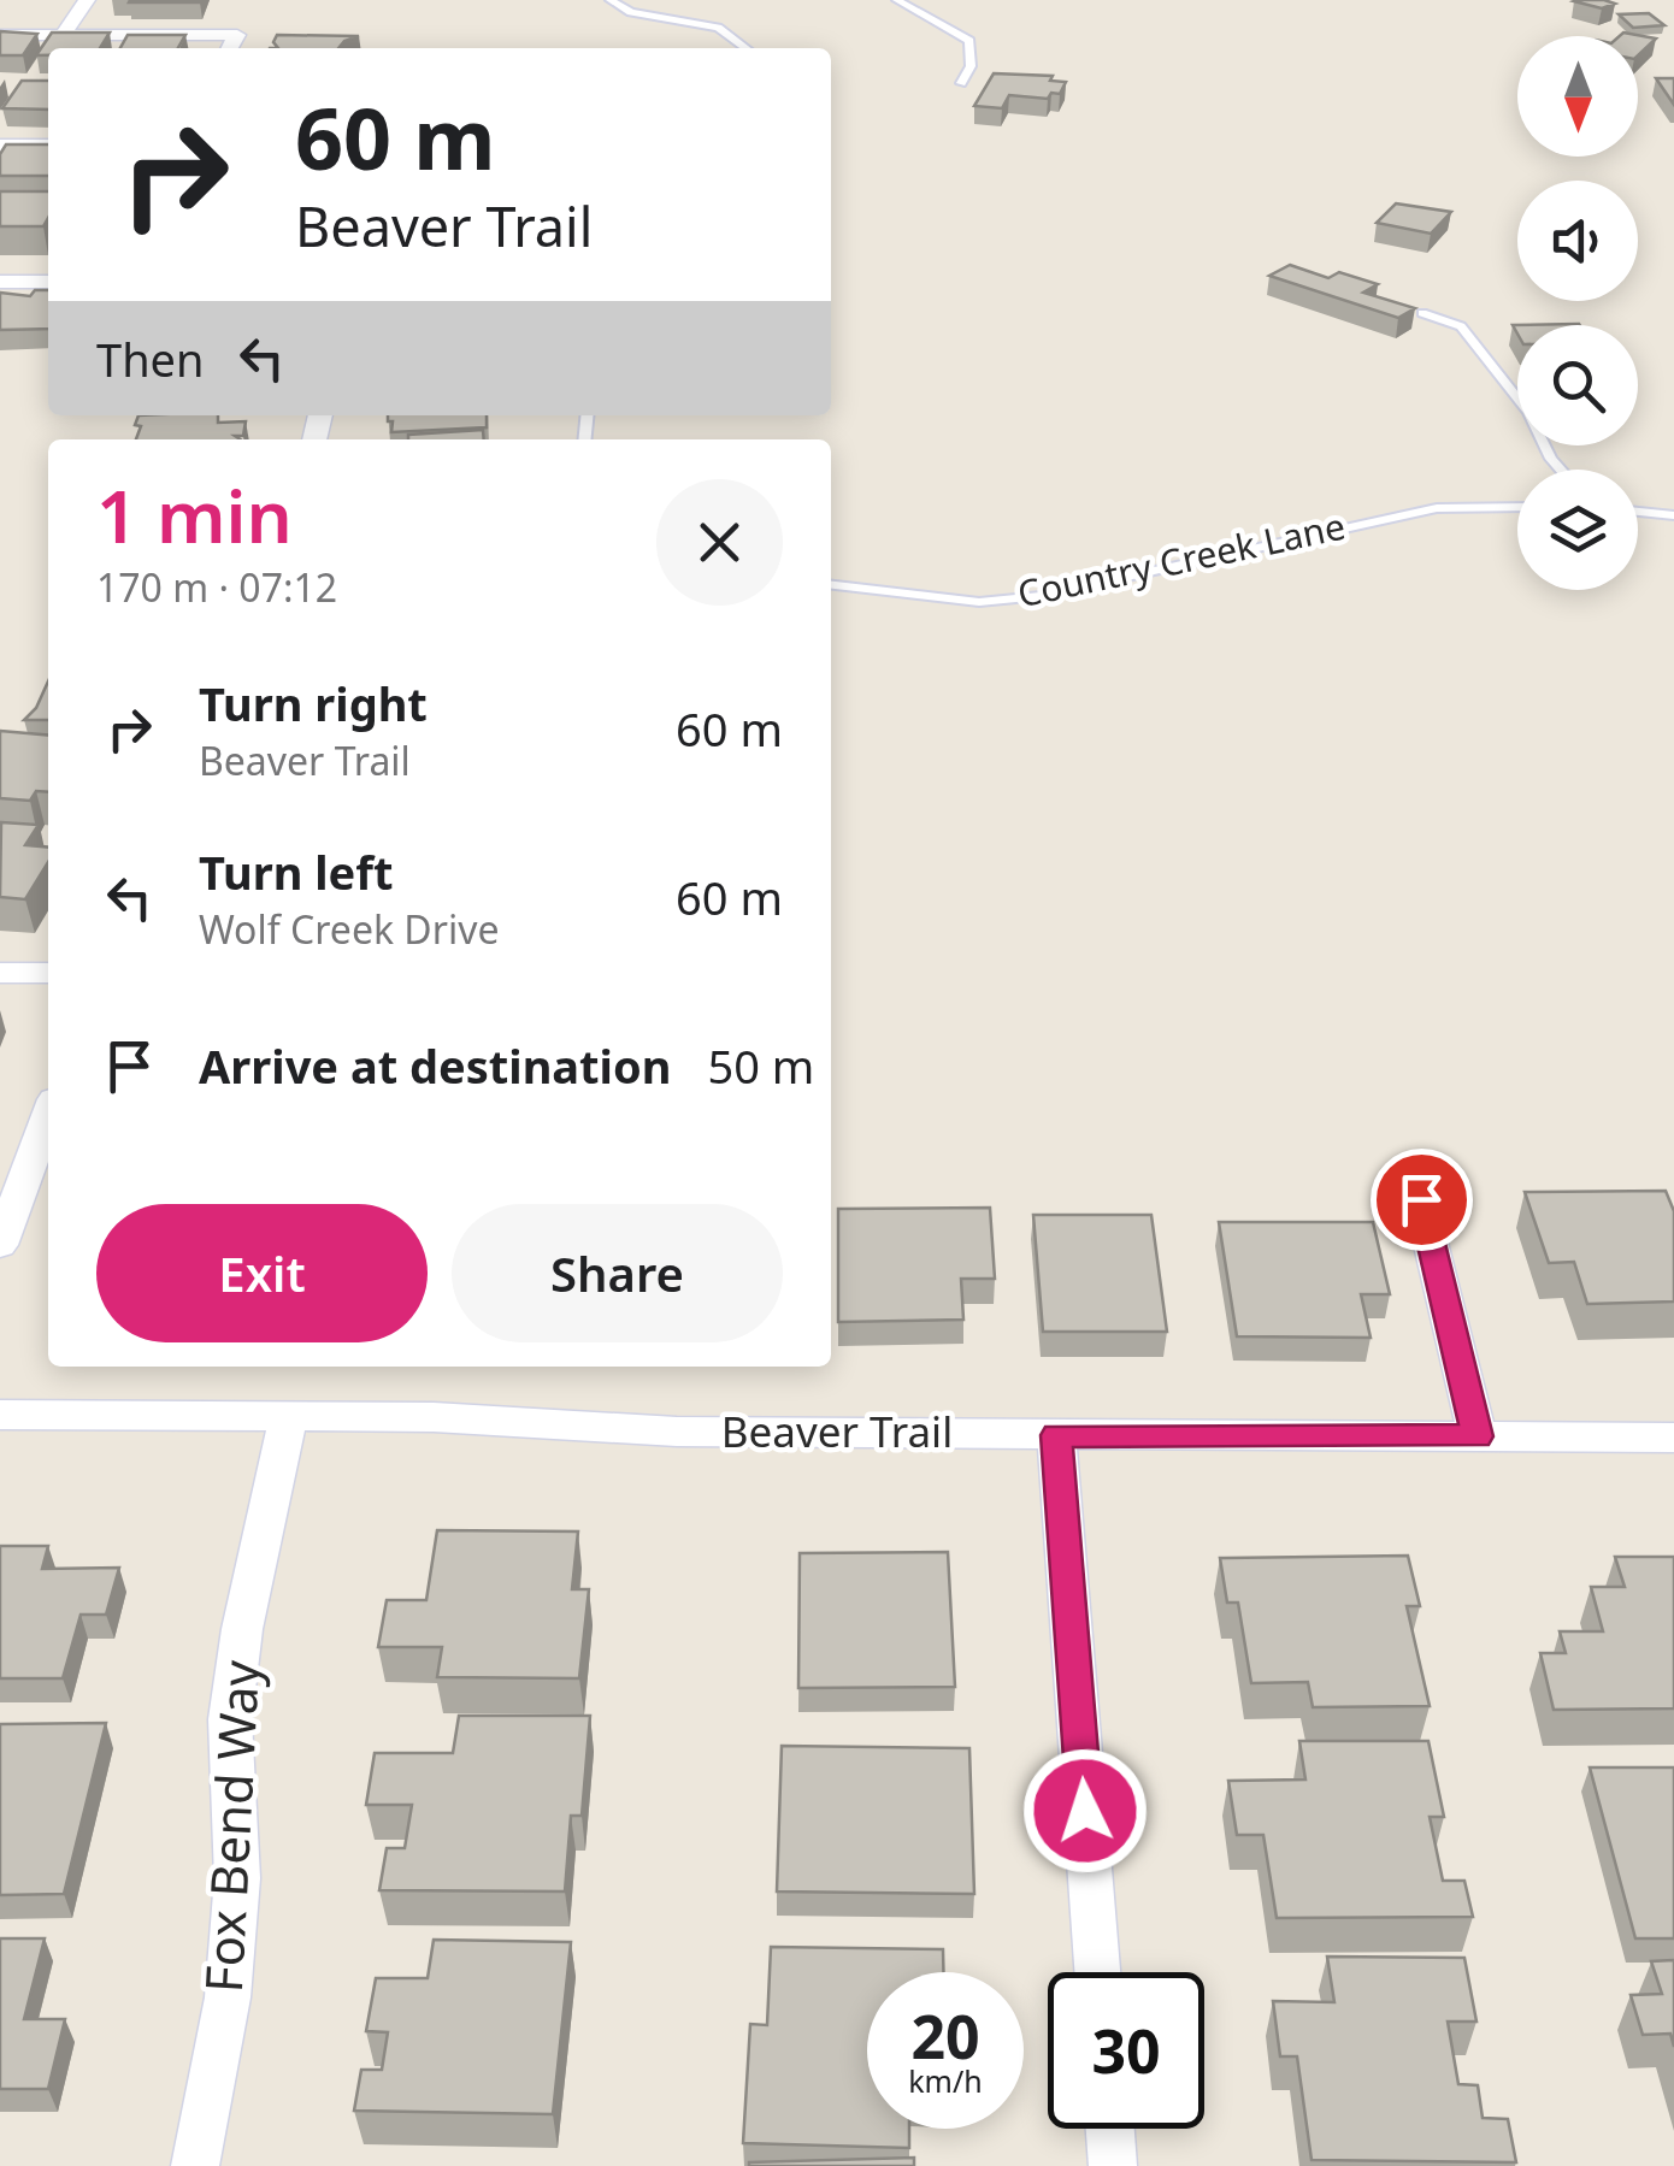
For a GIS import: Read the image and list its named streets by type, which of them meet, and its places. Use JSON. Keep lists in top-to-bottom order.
{
  "streets": {
    "street": ["Beaver Trail", "Fox Bend Way"],
    "lane": ["Country Creek Lane"]
  },
  "crossings": [
    ["Beaver Trail", "Fox Bend Way"]
  ],
  "north": "bottom",
  "page": {
    "turn": ["60 m", "Beaver Trail"],
    "then": "Then",
    "heading": ["1 min", "170 m · 07:12"],
    "list": [
      {
        "name": "Turn right",
        "note": "Beaver Trail",
        "value": "60 m"
      },
      {
        "name": "Turn left",
        "note": "Wolf Creek Drive",
        "value": "60 m"
      },
      {
        "name": "Arrive at destination",
        "value": "50 m"
      }
    ],
    "buttons": ["Exit", "Share"],
    "speed": "20 km/h",
    "limit": "30"
  }
}
